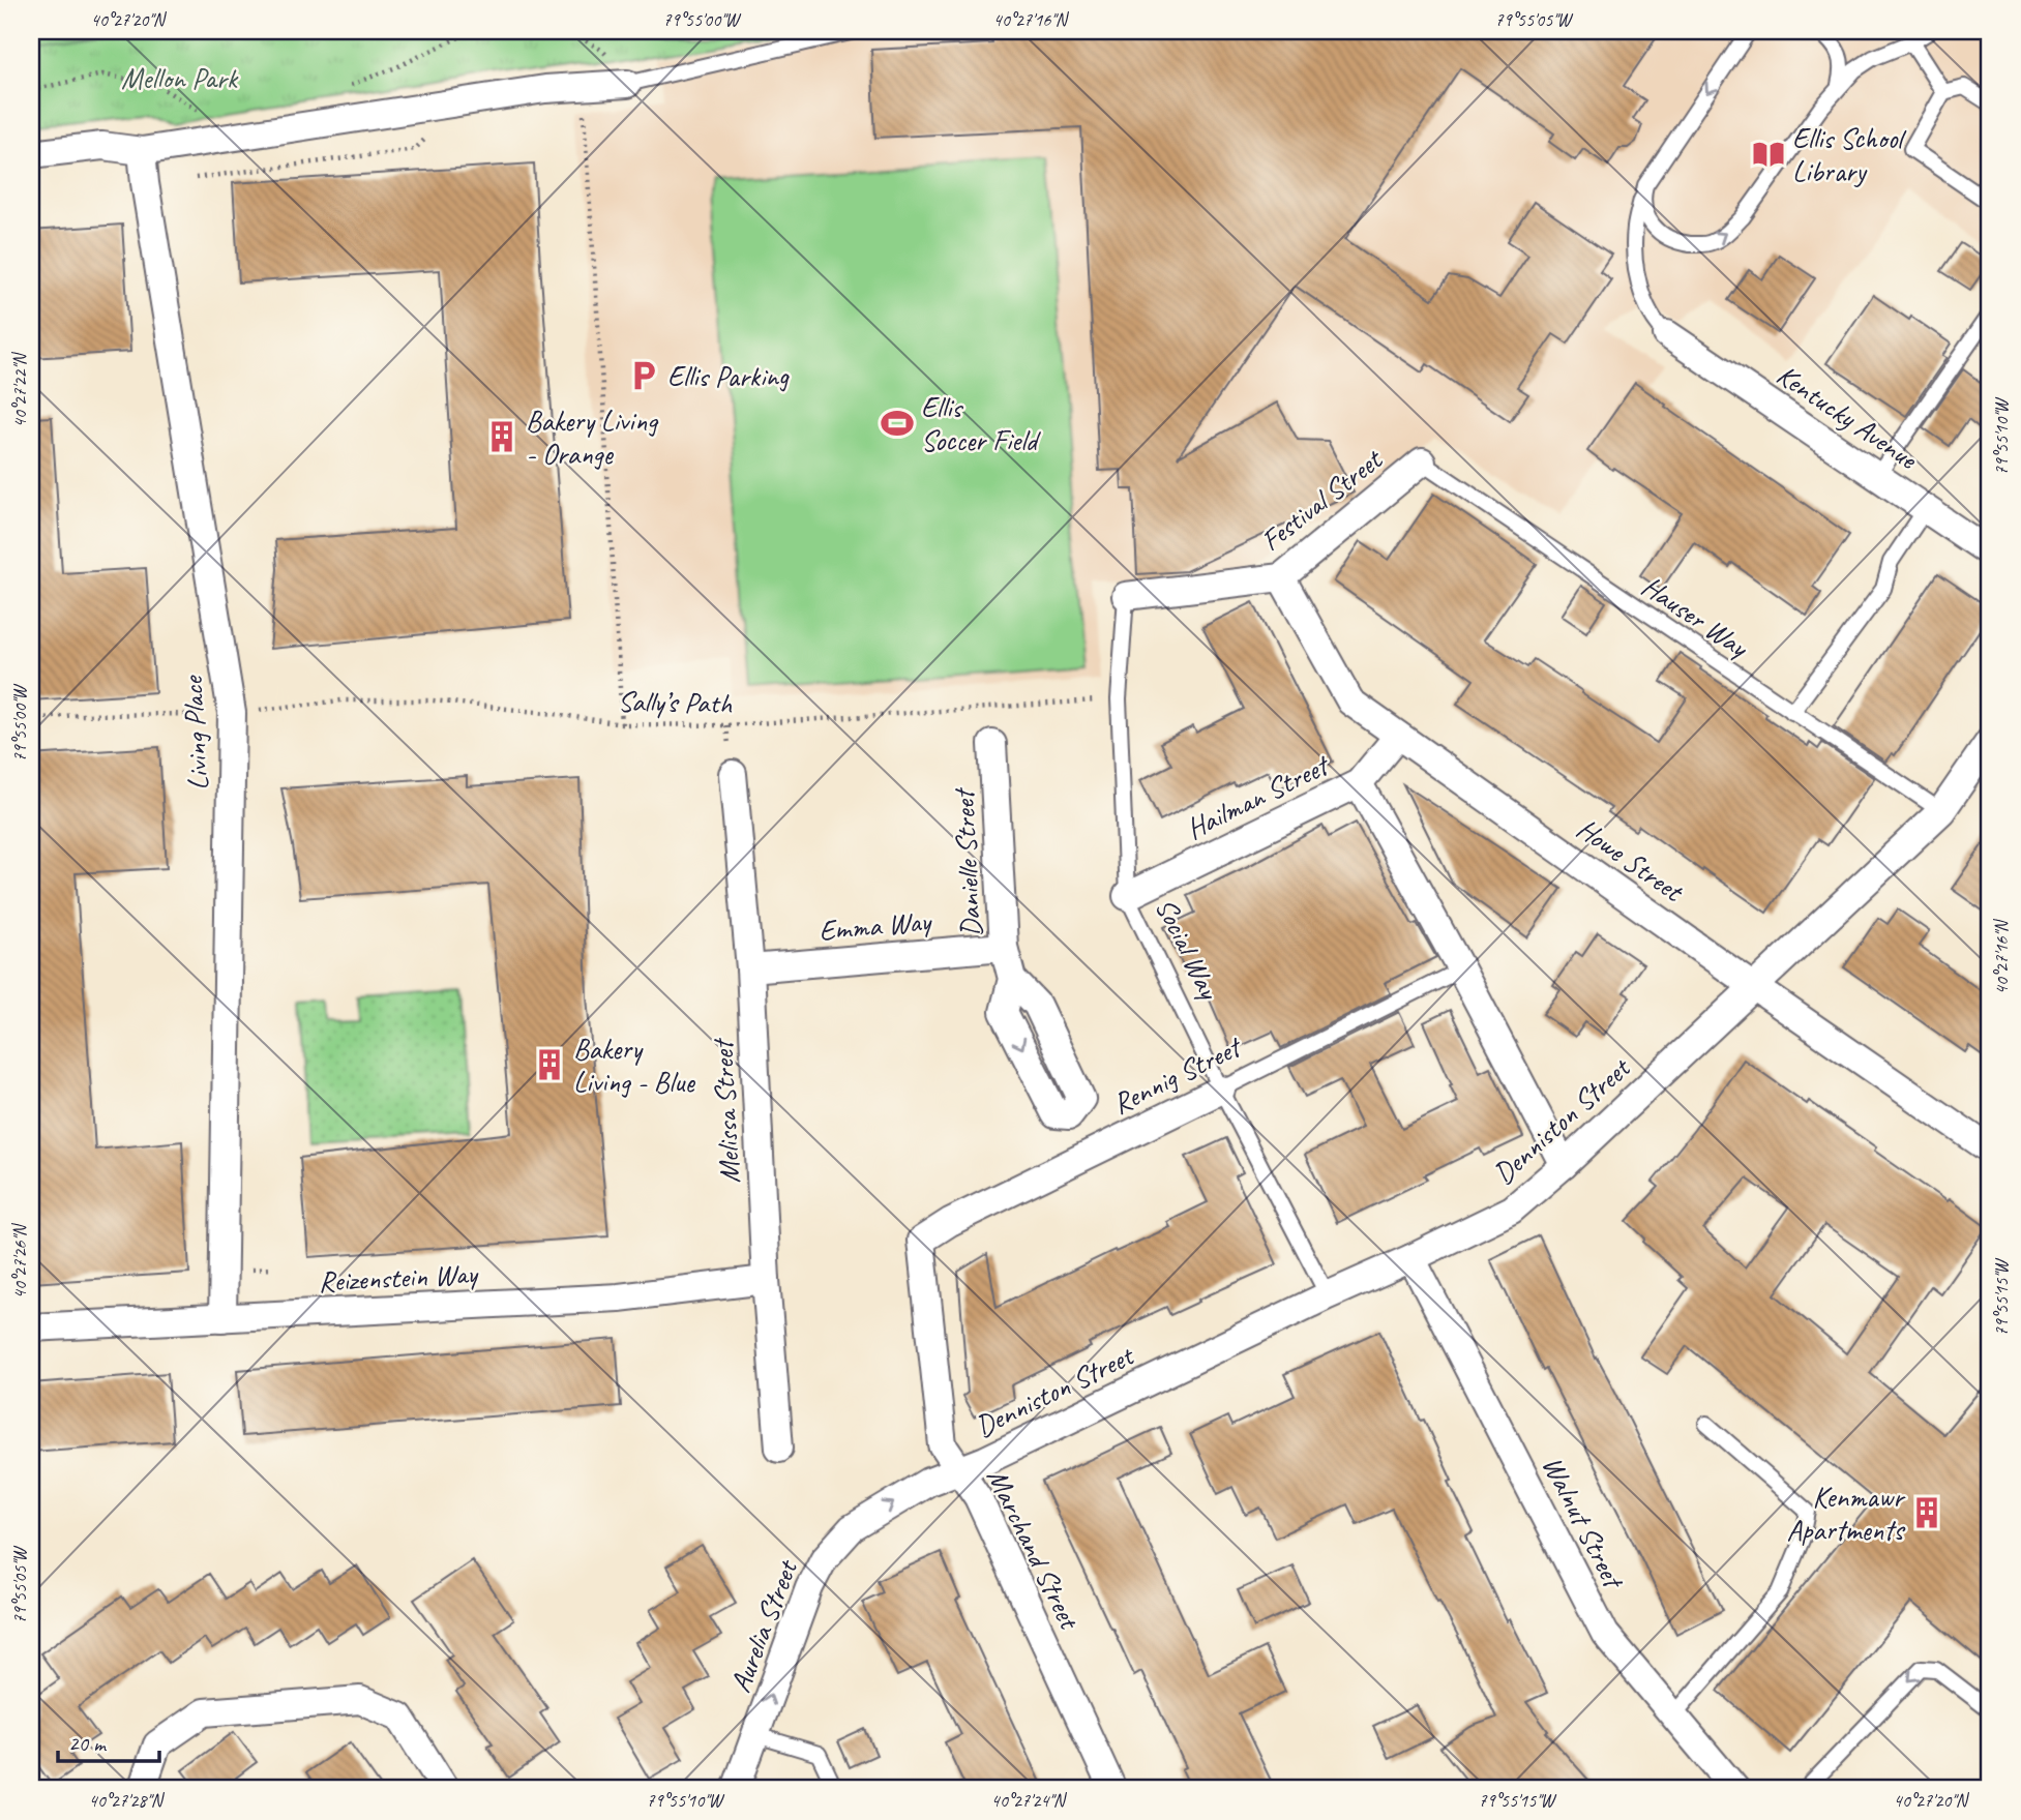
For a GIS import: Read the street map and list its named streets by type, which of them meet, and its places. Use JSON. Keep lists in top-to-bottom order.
{
  "streets": {
    "street": [
      "Kentucky Avenue",
      "Festival Street",
      "Living Place",
      "Hailman Street",
      "Howe Street",
      "Danielle Street",
      "Emma Way",
      "Rennig Street",
      "Melissa Street",
      "Denniston Street",
      "Reizenstein Way",
      "Walnut Street",
      "Marchand Street",
      "Aurelia Street"
    ],
    "lane": ["Hauser Way", "Social Way"],
    "path": ["Sally’s Path"]
  },
  "crossings": [
    ["Festival Street", "Hauser Way"],
    ["Festival Street", "Howe Street"],
    ["Festival Street", "Social Way"],
    ["Hauser Way", "Denniston Street"],
    ["Sally’s Path", "Living Place"],
    ["Sally’s Path", "Social Way"],
    ["Living Place", "Reizenstein Way"],
    ["Hailman Street", "Howe Street"],
    ["Hailman Street", "Social Way"],
    ["Howe Street", "Denniston Street"],
    ["Danielle Street", "Emma Way"],
    ["Emma Way", "Melissa Street"],
    ["Social Way", "Rennig Street"],
    ["Social Way", "Denniston Street"],
    ["Rennig Street", "Marchand Street"],
    ["Melissa Street", "Reizenstein Way"],
    ["Denniston Street", "Walnut Street"],
    ["Denniston Street", "Marchand Street"],
    ["Denniston Street", "Aurelia Street"],
    ["Marchand Street", "Aurelia Street"]
  ],
  "one_way": ["Aurelia Street"],
  "parks": ["Mellon Park"],
  "places": {
    "library": ["Ellis School Library"],
    "parking": ["Ellis Parking"],
    "sports": ["Ellis Soccer Field"],
    "building": ["Bakery Living - Orange", "Bakery Living - Blue", "Kenmawr Apartments"]
  },
  "scale_bar": "20 m",
  "coordinates": [
    "40°27'20\"N",
    "79°55'00\"W",
    "40°27'16\"N",
    "79°55'05\"W",
    "40°27'22\"N",
    "79°55'10\"W",
    "40°27'26\"N",
    "79°55'15\"W",
    "40°27'28\"N",
    "40°27'24\"N"
  ]
}
